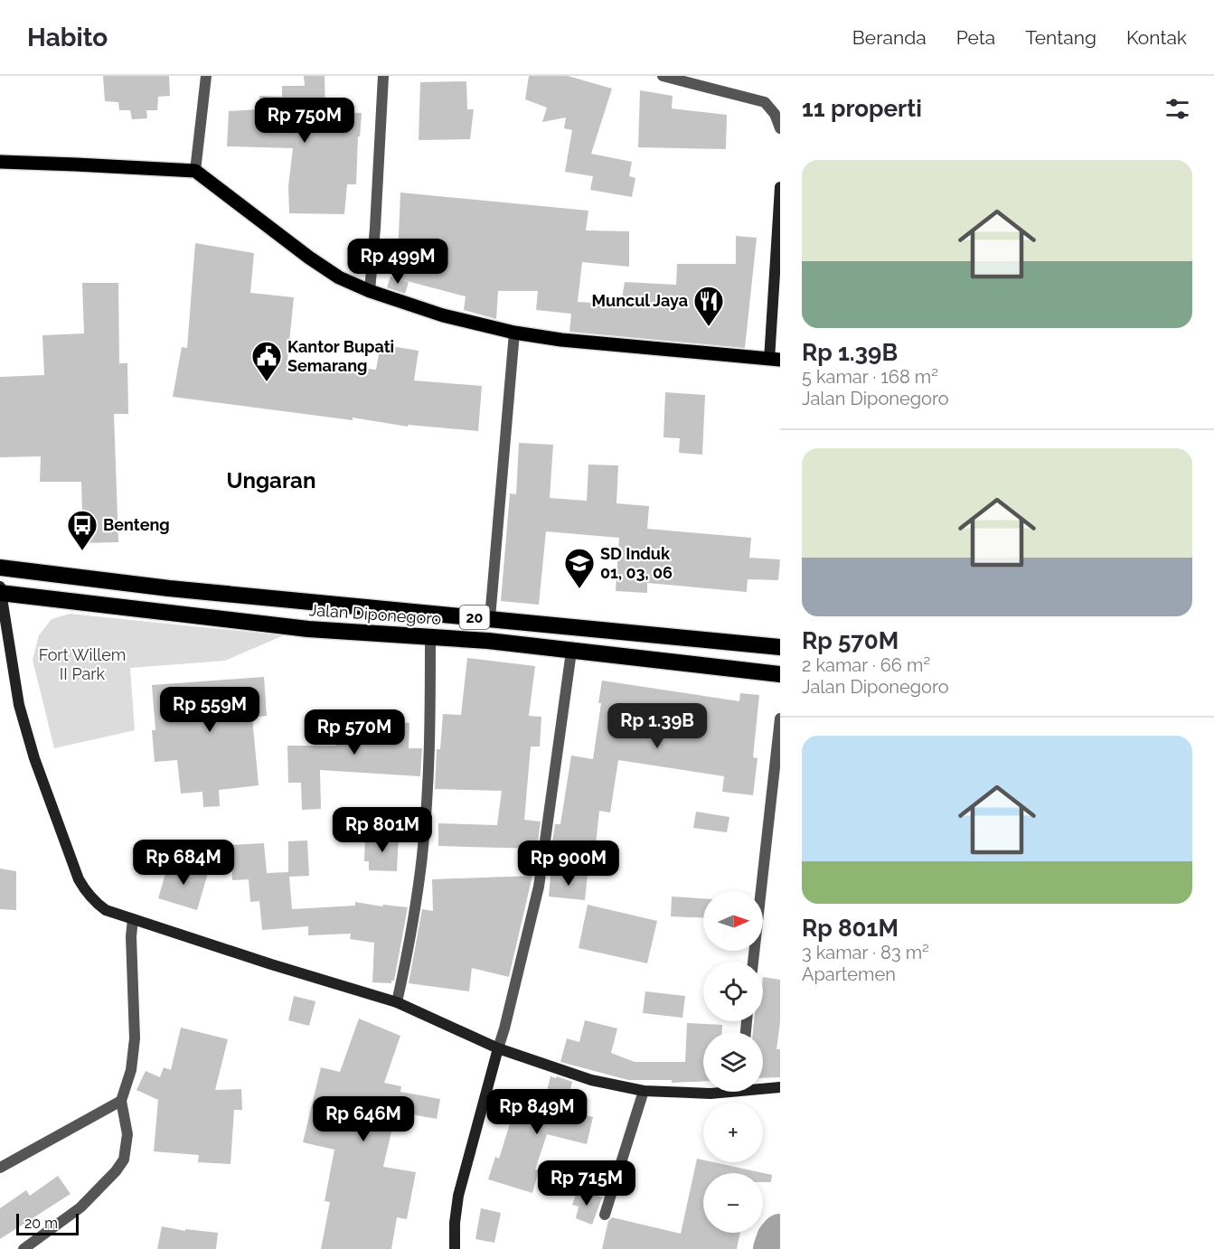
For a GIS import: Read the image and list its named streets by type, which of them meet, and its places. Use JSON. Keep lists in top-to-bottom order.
{
  "streets": {
    "highway": ["Jalan Diponegoro", "20"]
  },
  "districts": ["Ungaran"],
  "parks": ["Fort Willem II Park"],
  "places": {
    "restaurant": ["Muncul Jaya"],
    "public building": ["Kantor Bupati Semarang"],
    "bus stop": ["Benteng"],
    "school or university": ["SD Induk 01, 03, 06"]
  },
  "scale_bar": "20 m",
  "north": "right",
  "page": {
    "header": "Habito",
    "nav": [
      "Beranda",
      "Peta",
      "Tentang",
      "Kontak"
    ],
    "heading": "11 properti",
    "price": [
      "Rp 750M",
      "Rp 499M",
      "Rp 559M",
      "Rp 1.39B",
      "Rp 570M",
      "Rp 801M",
      "Rp 684M",
      "Rp 900M",
      "Rp 849M",
      "Rp 646M",
      "Rp 715M"
    ],
    "list": [
      {
        "name": "Rp 1.39B",
        "note": "5 kamar · 168 m² · Jalan Diponegoro"
      },
      {
        "name": "Rp 570M",
        "note": "2 kamar · 66 m² · Jalan Diponegoro"
      },
      {
        "name": "Rp 801M",
        "note": "3 kamar · 83 m² · Apartemen"
      }
    ],
    "map_buttons": ["+", "−"],
    "scale": "20 m"
  }
}
